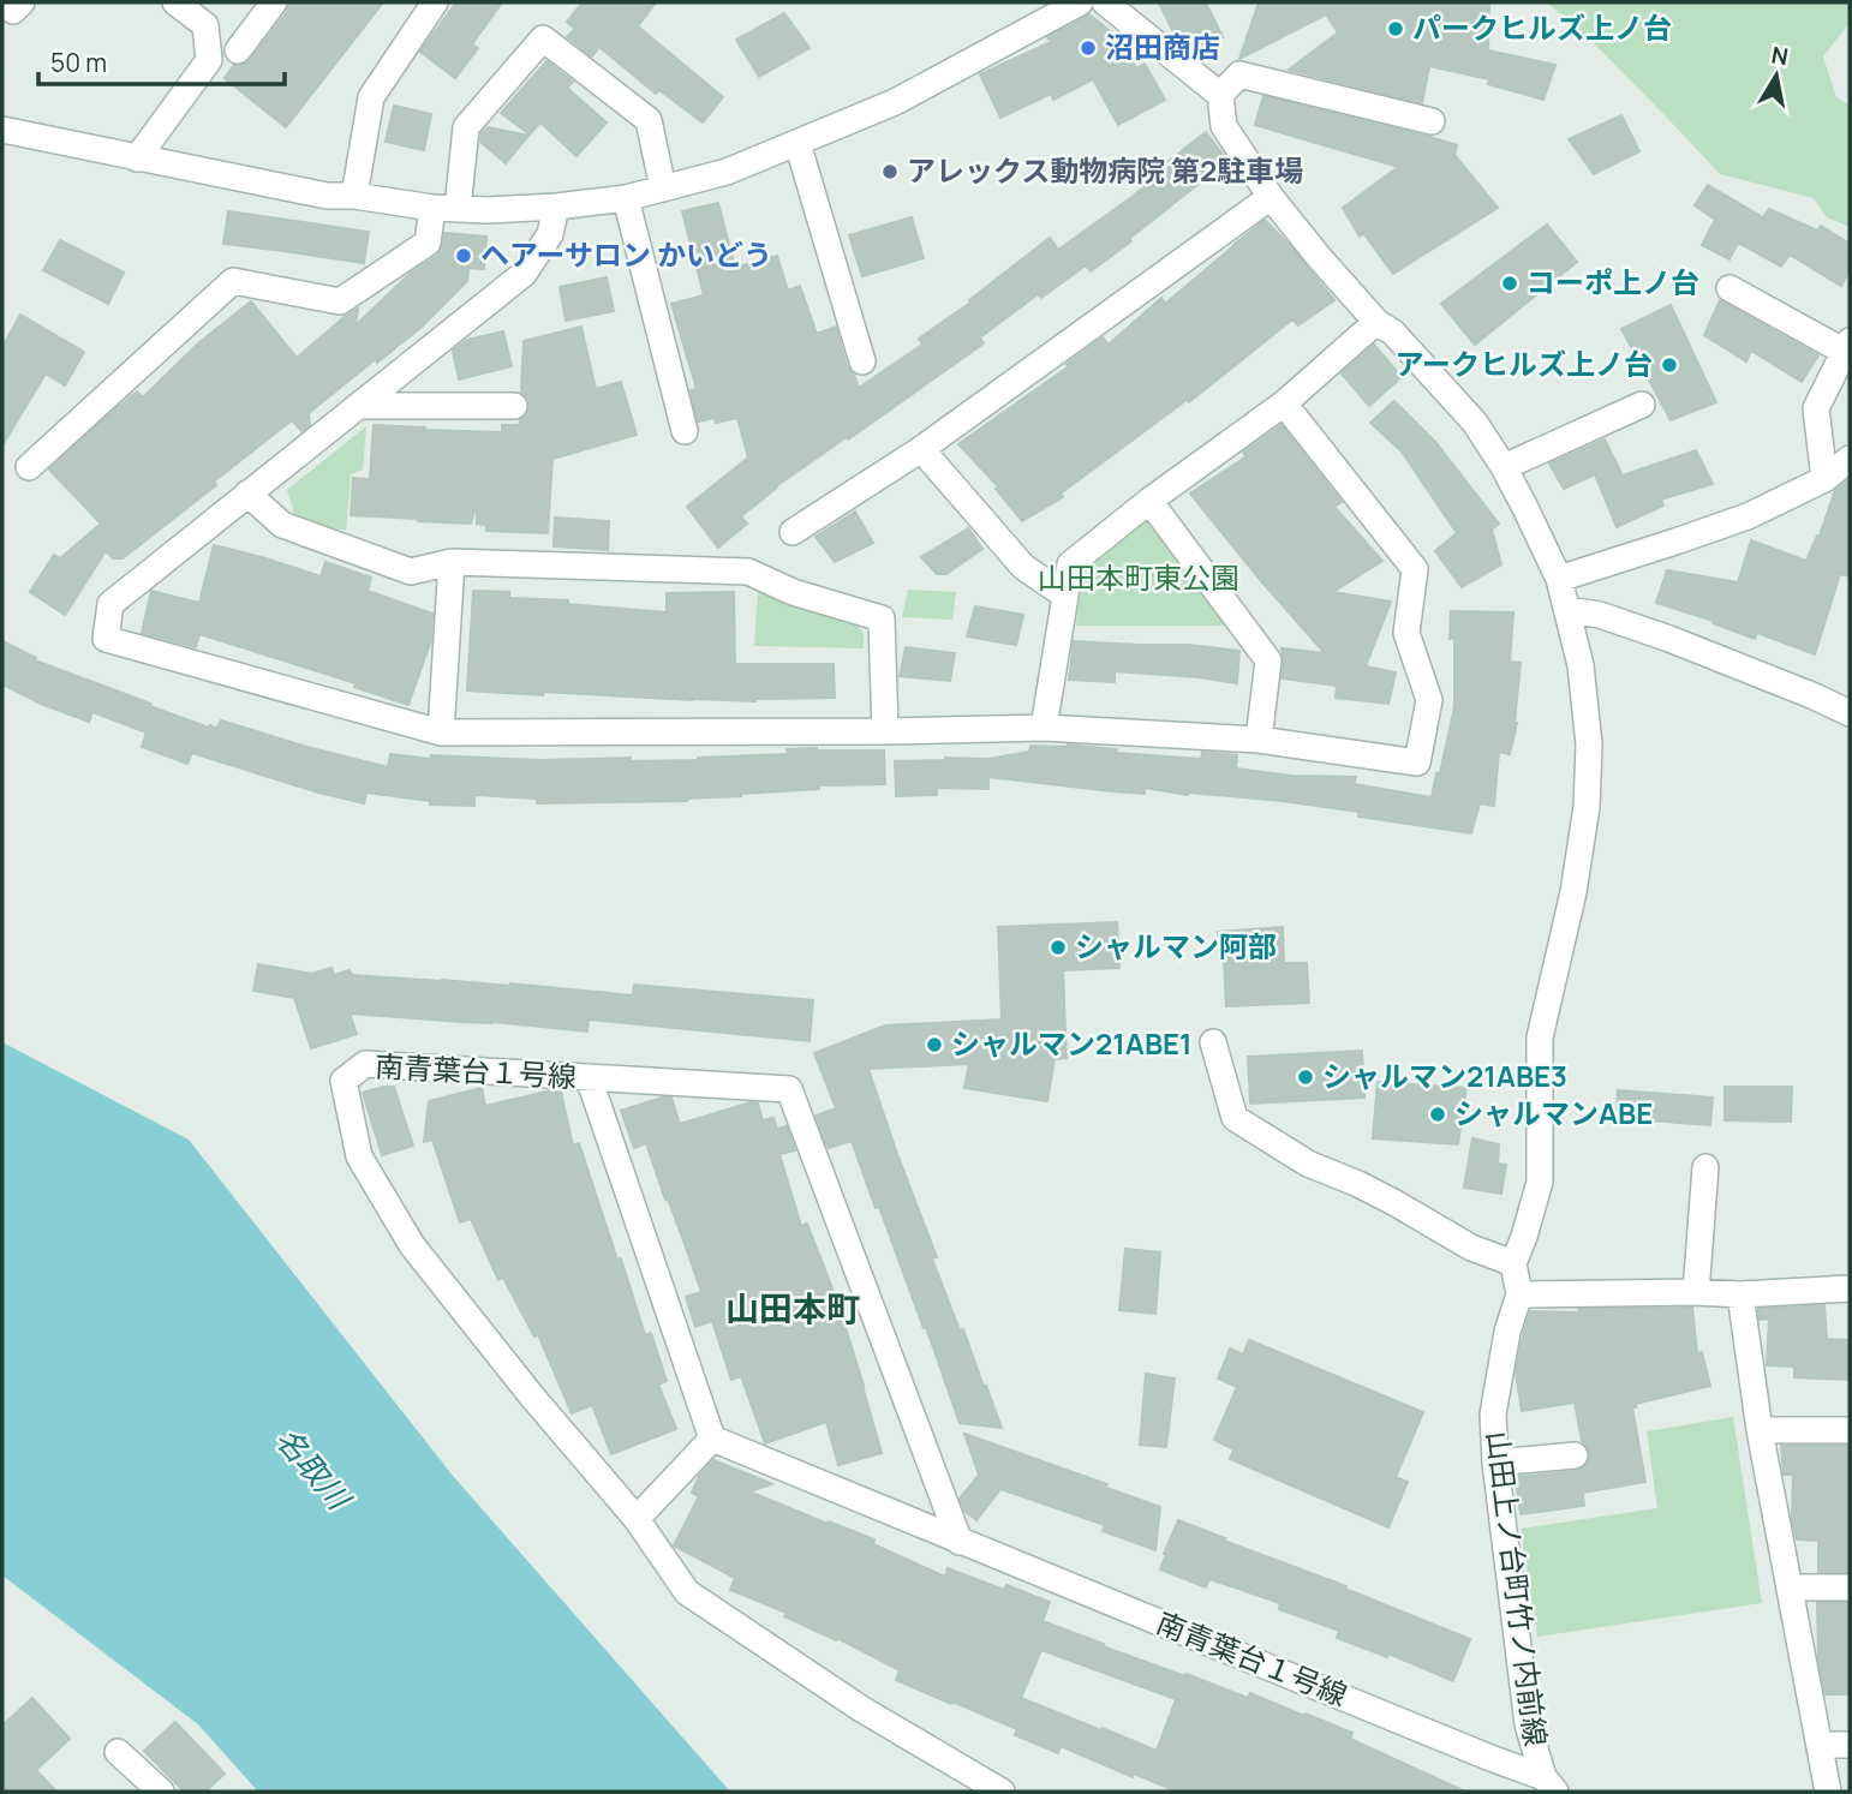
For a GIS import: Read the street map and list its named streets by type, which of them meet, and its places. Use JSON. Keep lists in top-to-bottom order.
{
  "streets": {
    "street": ["南青葉台１号線", "山田上ノ台町竹ノ内前線"]
  },
  "crossings": [
    ["南青葉台１号線", "山田上ノ台町竹ノ内前線"]
  ],
  "districts": ["山田本町"],
  "water": ["名取川"],
  "parks": ["山田本町東公園"],
  "places": [
    "パークヒルズ上ノ台",
    "沼田商店",
    "アレックス動物病院 第2駐車場",
    "ヘアーサロン かいどう",
    "コーポ上ノ台",
    "アークヒルズ上ノ台",
    "シャルマン阿部",
    "シャルマン21ABE1",
    "シャルマン21ABE3",
    "シャルマンABE"
  ],
  "scale_bar": "50 m",
  "north": "top"
}
